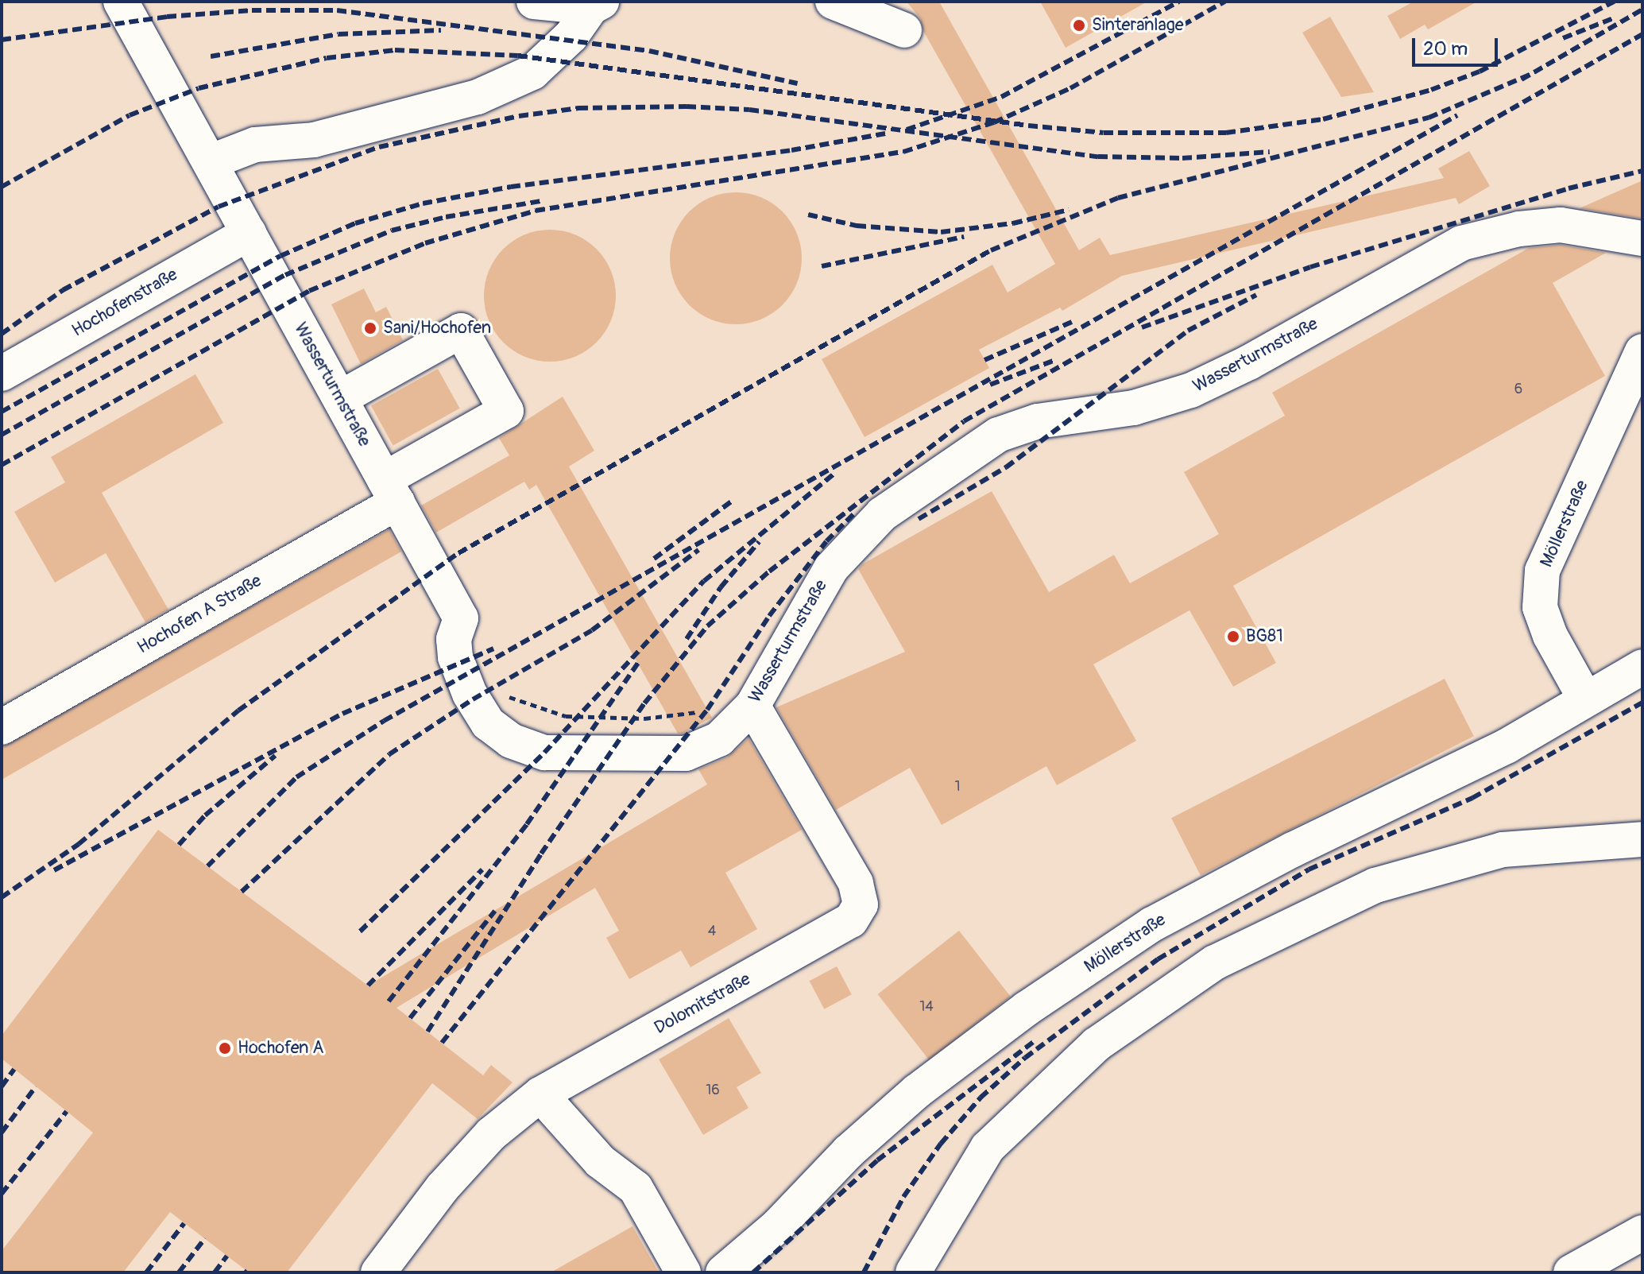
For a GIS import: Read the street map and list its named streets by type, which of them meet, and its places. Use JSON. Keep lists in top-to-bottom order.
{
  "streets": {
    "street": [
      "Hochofenstraße",
      "Wasserturmstraße",
      "Möllerstraße",
      "Hochofen A Straße",
      "Dolomitstraße"
    ]
  },
  "crossings": [
    ["Hochofenstraße", "Wasserturmstraße"],
    ["Wasserturmstraße", "Hochofen A Straße"],
    ["Wasserturmstraße", "Dolomitstraße"]
  ],
  "places": [
    "Sinteranlage",
    "Sani/Hochofen",
    "BG81",
    "Hochofen A"
  ],
  "house_numbers": [
    "6",
    "1",
    "4",
    "14",
    "16"
  ],
  "scale_bar": "20 m"
}
